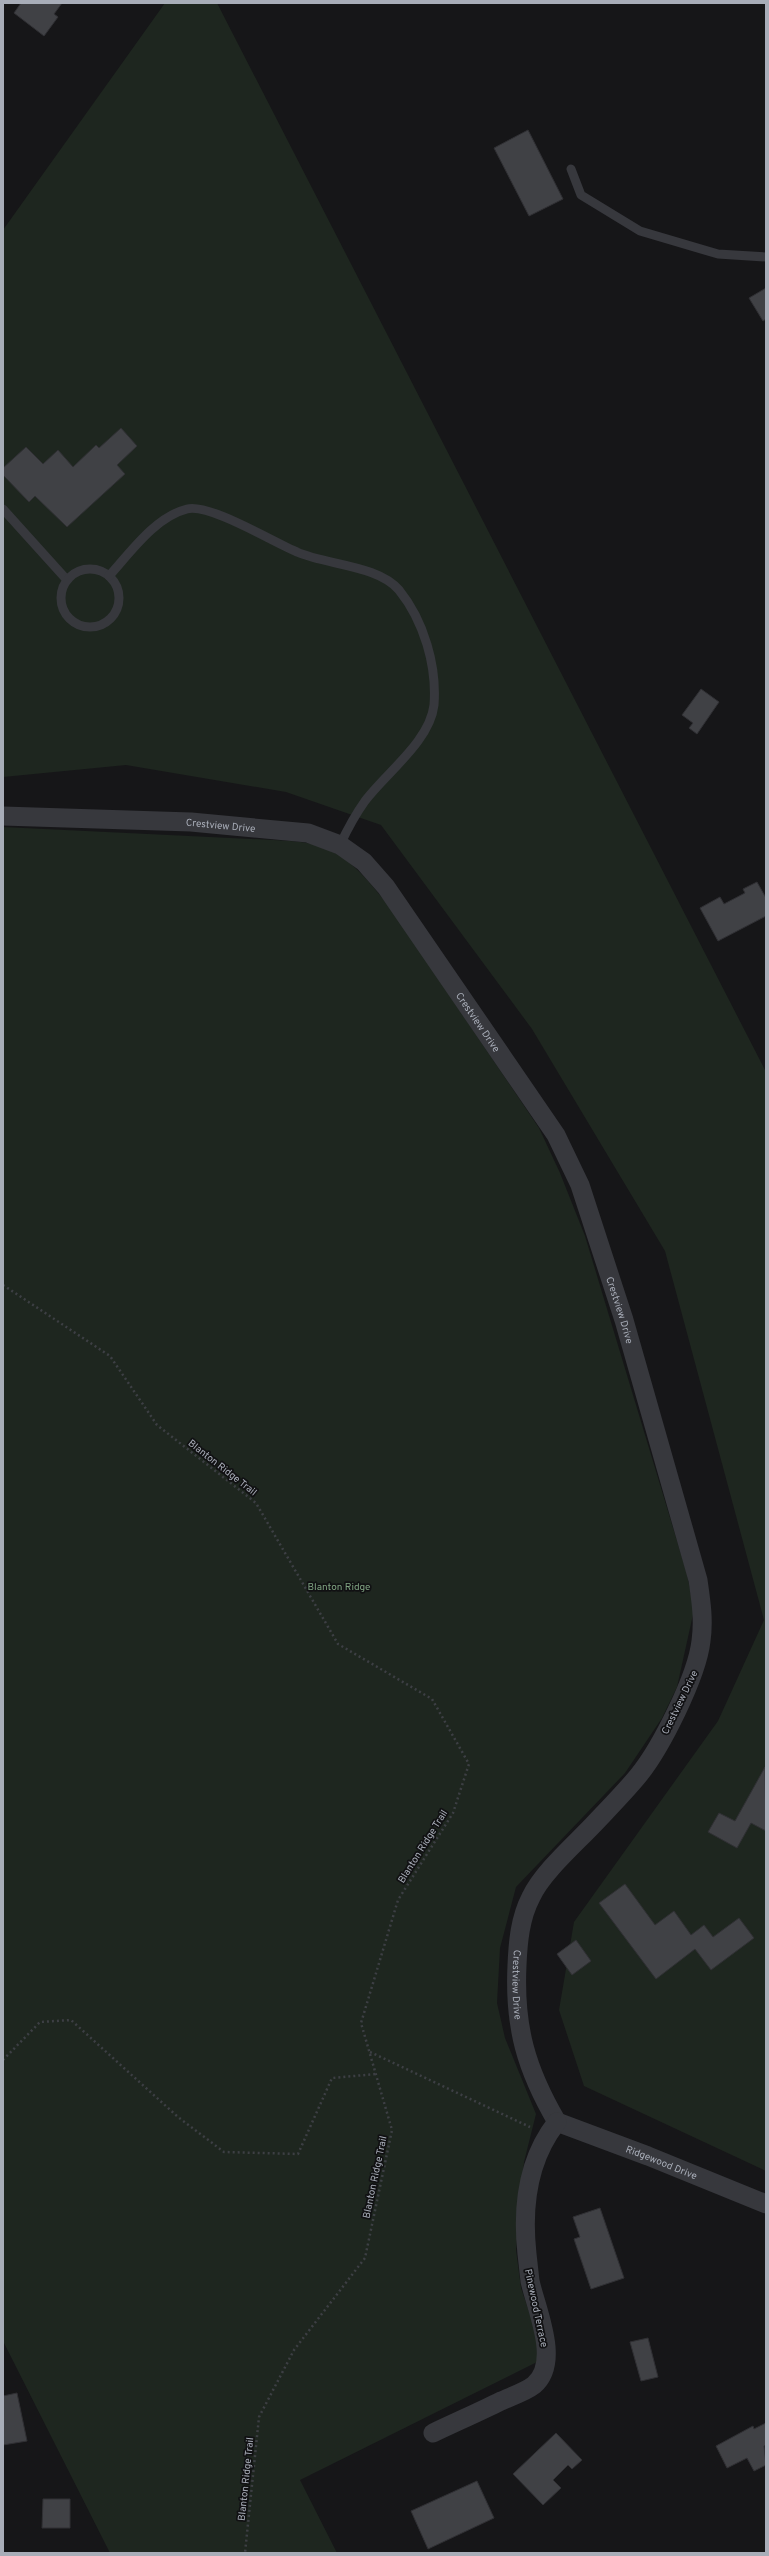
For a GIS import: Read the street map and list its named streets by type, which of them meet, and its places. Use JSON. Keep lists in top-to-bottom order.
{
  "streets": {
    "street": ["Crestview Drive", "Ridgewood Drive", "Pinewood Terrace"],
    "path": ["Blanton Ridge Trail"]
  },
  "crossings": [
    ["Crestview Drive", "Ridgewood Drive"],
    ["Crestview Drive", "Pinewood Terrace"],
    ["Ridgewood Drive", "Pinewood Terrace"]
  ],
  "parks": ["Blanton Ridge"]
}
